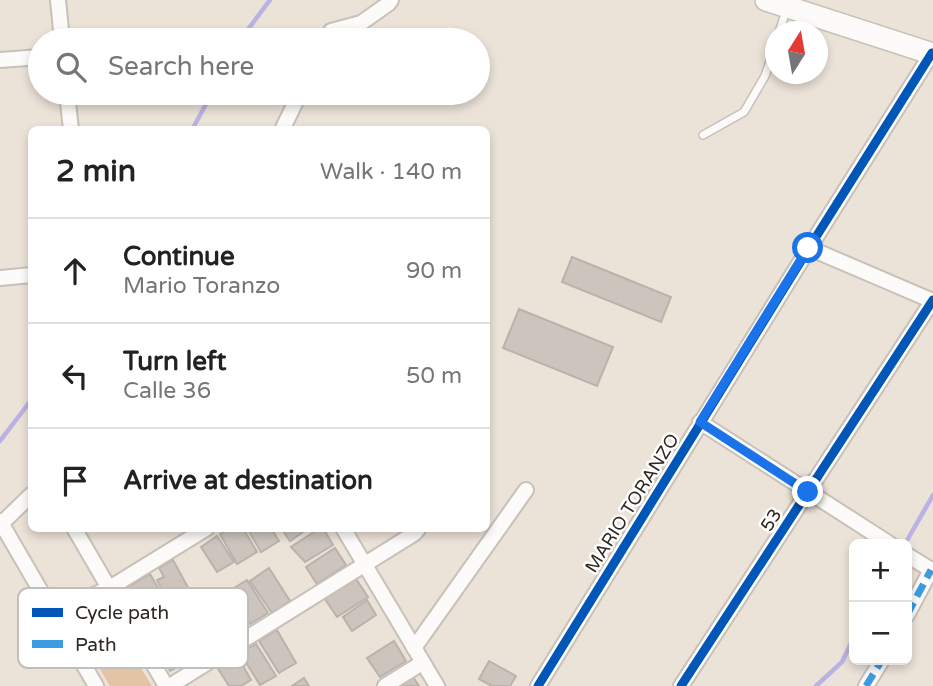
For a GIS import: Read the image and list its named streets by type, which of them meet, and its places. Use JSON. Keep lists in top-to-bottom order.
{
  "streets": {
    "street": ["MARIO TORANZO", "53"]
  },
  "legend": ["Cycle path", "Path"],
  "north": "top",
  "page": {
    "search": "Search here",
    "heading": ["2 min", "Walk · 140 m"],
    "list": [
      ["Continue", "Mario Toranzo", "90 m"],
      ["Turn left", "Calle 36", "50 m"],
      "Arrive at destination"
    ],
    "map_buttons": ["+", "−"]
  }
}
